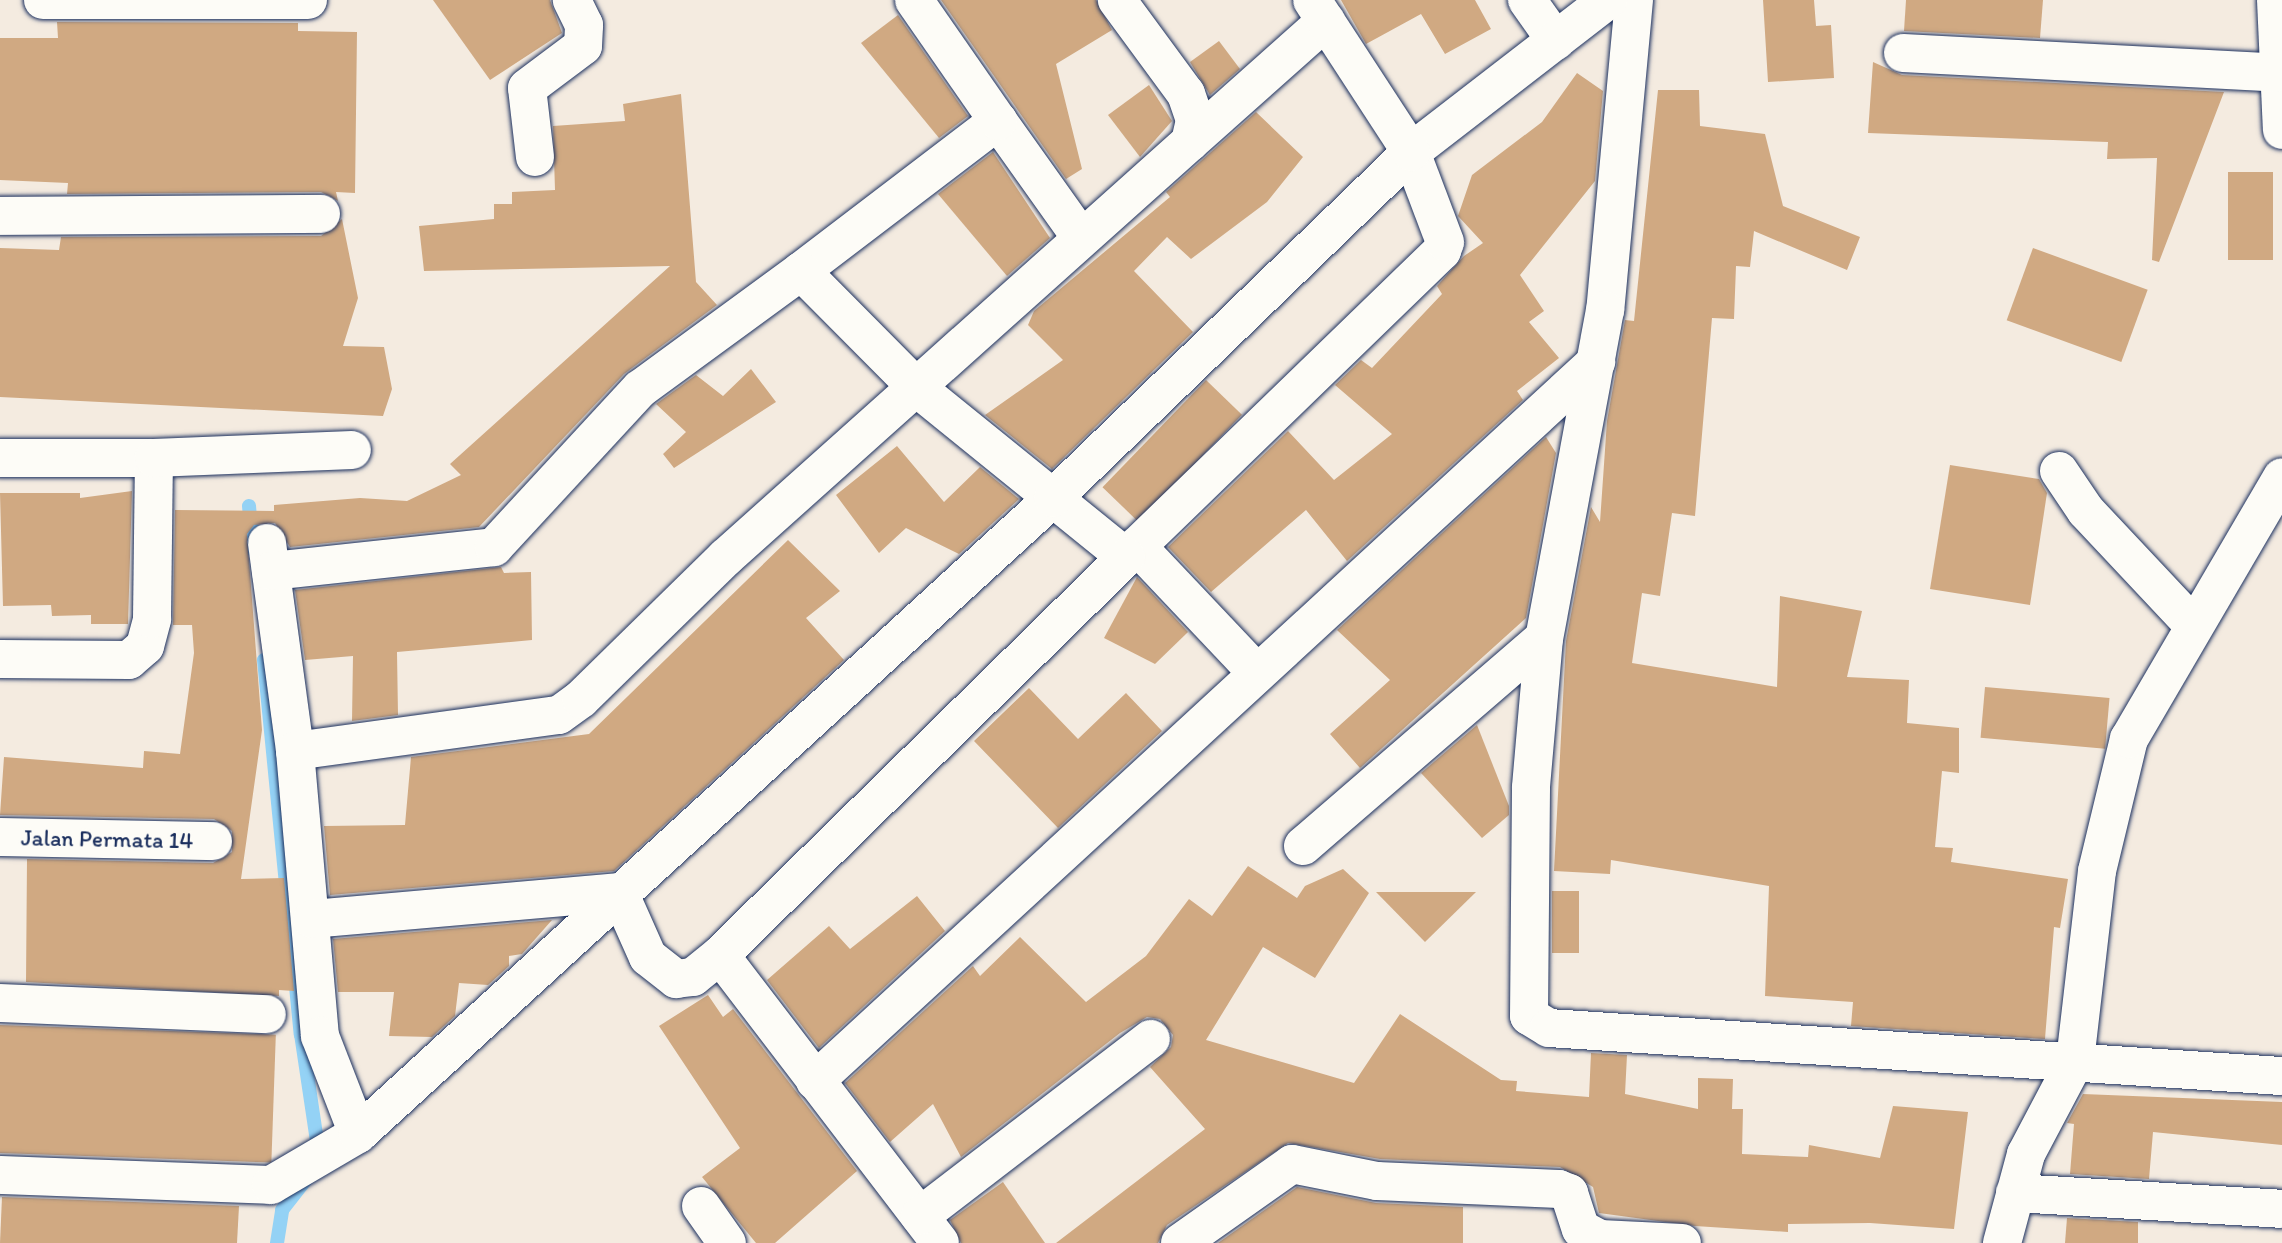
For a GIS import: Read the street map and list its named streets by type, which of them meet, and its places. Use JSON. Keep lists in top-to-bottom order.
{
  "streets": {
    "street": ["Jalan Permata 14"]
  }
}
